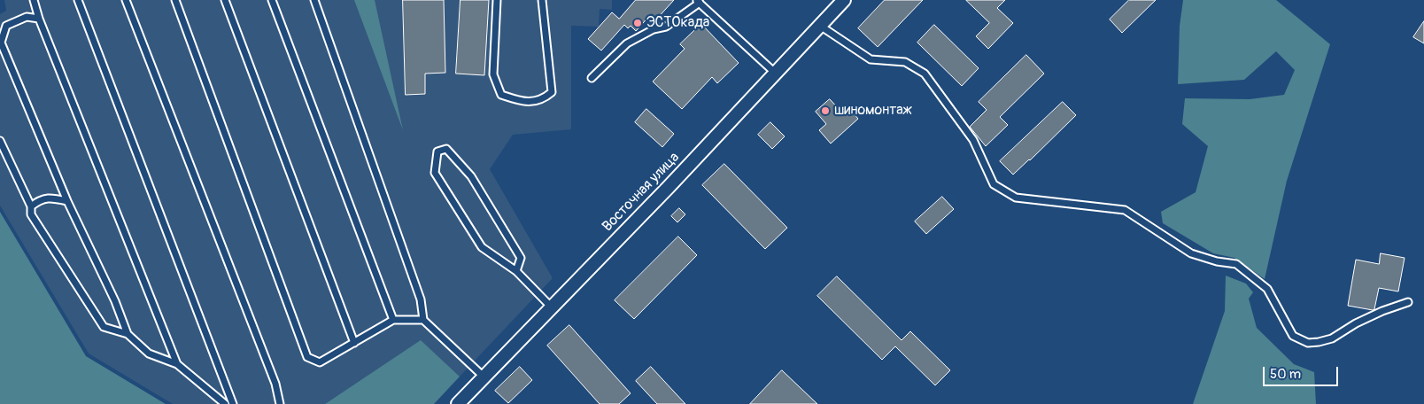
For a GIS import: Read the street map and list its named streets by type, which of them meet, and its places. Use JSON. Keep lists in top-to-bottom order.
{
  "streets": {
    "street": ["Восточная улица"]
  },
  "places": ["ЭСТОкада", "шиномонтаж"],
  "scale_bar": "50 m"
}
